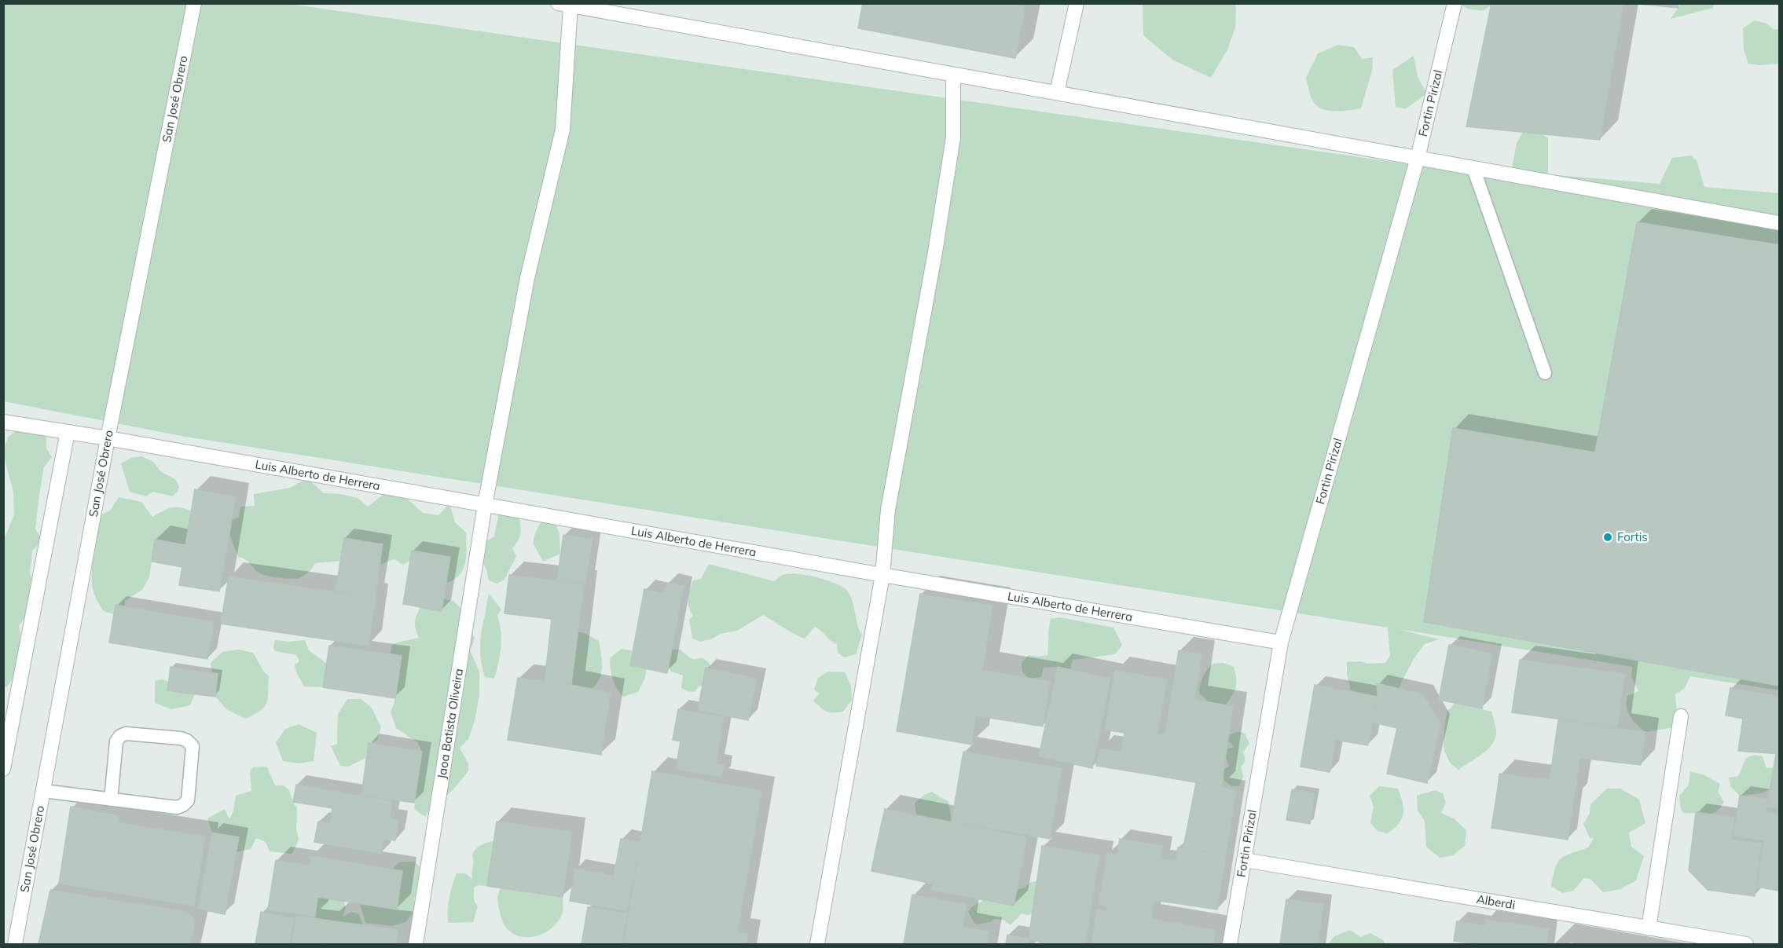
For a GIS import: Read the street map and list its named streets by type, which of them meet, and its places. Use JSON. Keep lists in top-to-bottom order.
{
  "streets": {
    "street": [
      "San José Obrero",
      "Fortin Pirizal",
      "Luis Alberto de Herrera",
      "Jaoa Batista Oliveira",
      "Alberdi"
    ]
  },
  "crossings": [
    ["San José Obrero", "Luis Alberto de Herrera"],
    ["Fortin Pirizal", "Luis Alberto de Herrera"],
    ["Fortin Pirizal", "Alberdi"],
    ["Luis Alberto de Herrera", "Jaoa Batista Oliveira"]
  ],
  "places": ["Fortis"]
}
